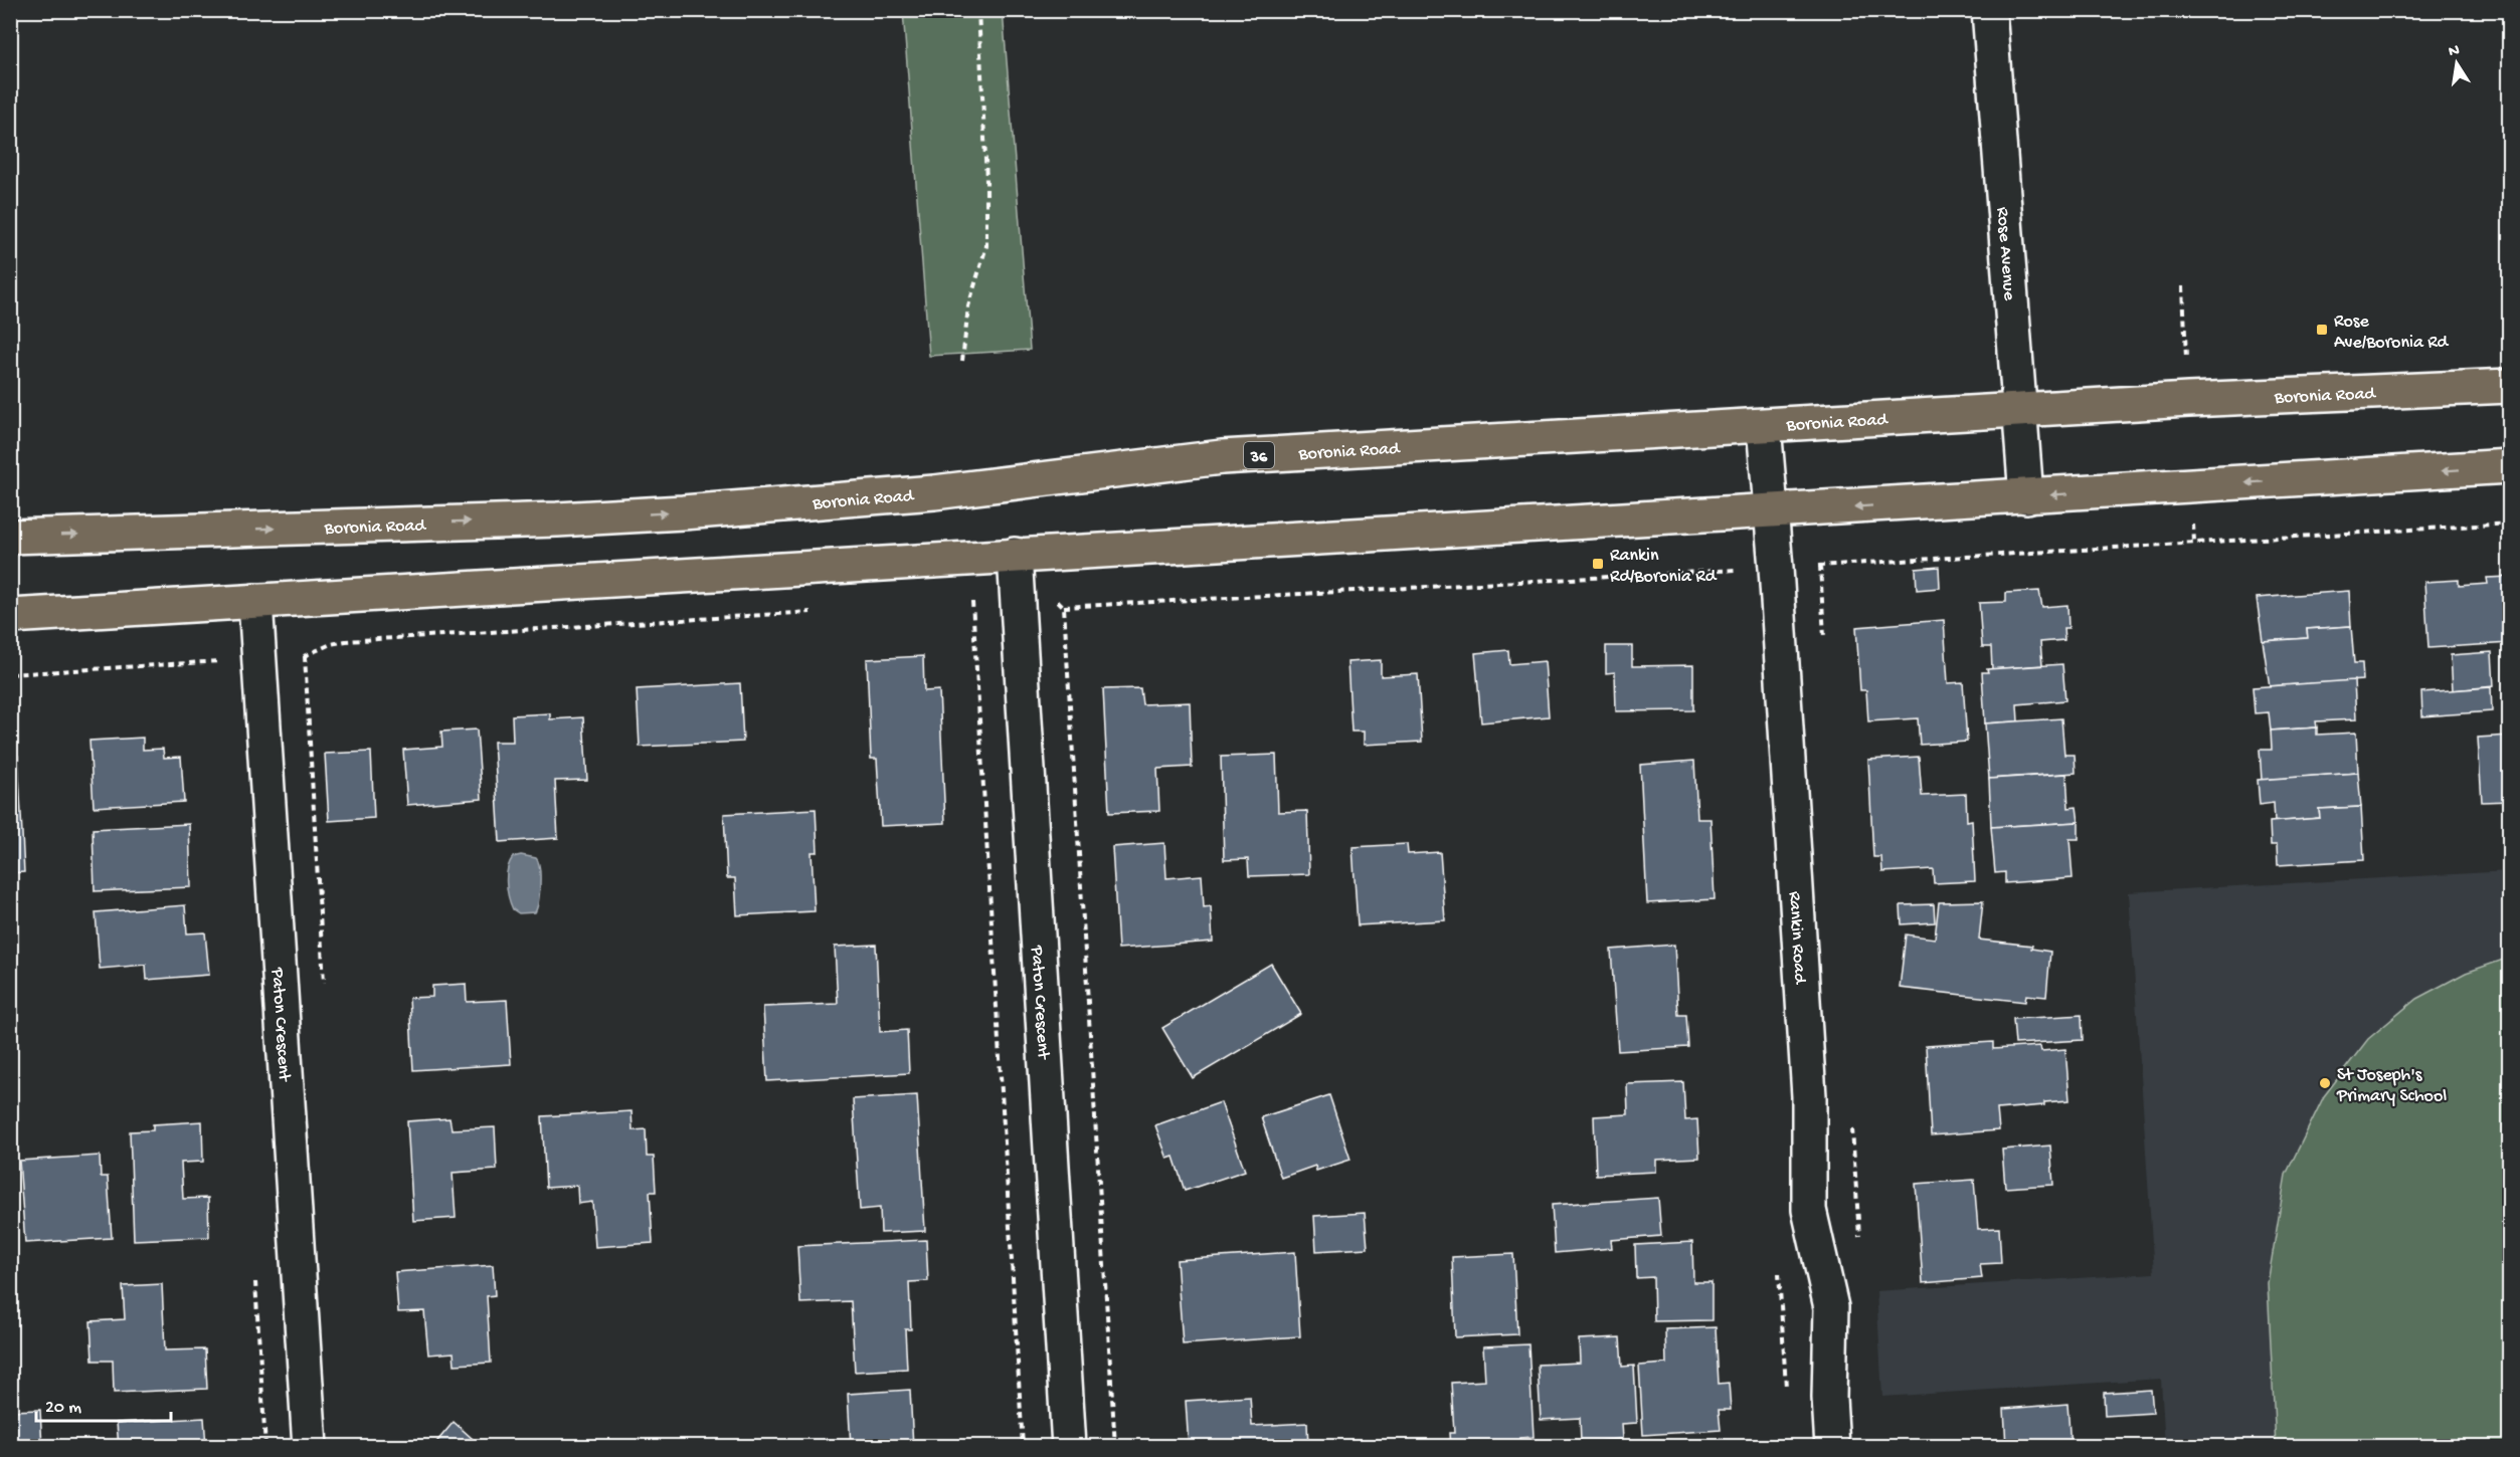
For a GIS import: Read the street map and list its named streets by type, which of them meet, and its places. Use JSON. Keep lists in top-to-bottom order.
{
  "streets": {
    "main road": ["Boronia Road", "36"],
    "street": ["Rose Avenue", "Rankin Road", "Paton Crescent"]
  },
  "crossings": [
    ["Rose Avenue", "Boronia Road"],
    ["Boronia Road", "Rankin Road"]
  ],
  "places": {
    "transit": ["Rose Ave/Boronia Rd", "Rankin Rd/Boronia Rd"],
    "other": ["St Joseph's Primary School"]
  },
  "scale_bar": "20 m",
  "north": "top"
}
